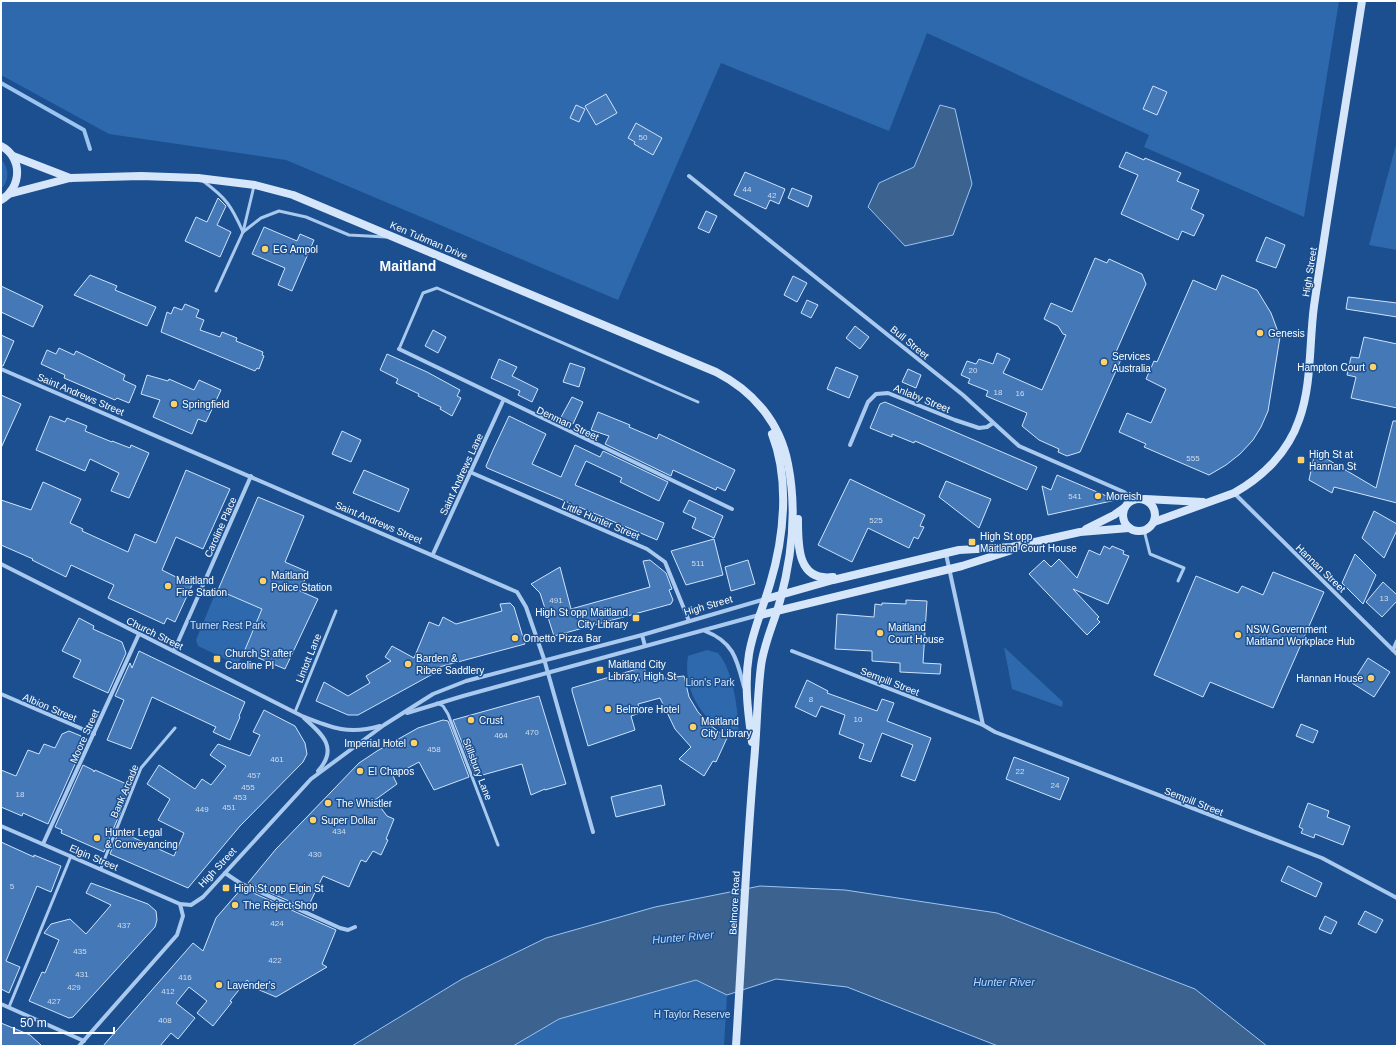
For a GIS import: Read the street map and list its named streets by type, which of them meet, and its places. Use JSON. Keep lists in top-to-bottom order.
{
  "streets": {
    "main road": ["Ken Tubman Drive", "High Street", "Belmore Road"],
    "street": [
      "Bull Street",
      "Saint Andrews Street",
      "Anlaby Street",
      "Denman Street",
      "Saint Andrews Lane",
      "Little Hunter Street",
      "Caroline Place",
      "Hannan Street",
      "Church Street",
      "Sempill Street",
      "Albion Street",
      "Moore Street",
      "Elgin Street"
    ],
    "lane": ["Lintott Lane", "Stillsbury Lane", "Bank Arcade"]
  },
  "crossings": [
    ["Ken Tubman Drive", "High Street"],
    ["Ken Tubman Drive", "Belmore Road"],
    ["High Street", "Bull Street"],
    ["High Street", "Saint Andrews Street"],
    ["High Street", "Little Hunter Street"],
    ["High Street", "Hannan Street"],
    ["High Street", "Church Street"],
    ["High Street", "Stillsbury Lane"],
    ["High Street", "Elgin Street"],
    ["High Street", "Belmore Road"],
    ["Bull Street", "Anlaby Street"],
    ["Saint Andrews Street", "Saint Andrews Lane"],
    ["Saint Andrews Street", "Caroline Place"],
    ["Denman Street", "Saint Andrews Lane"],
    ["Saint Andrews Lane", "Little Hunter Street"],
    ["Caroline Place", "Church Street"],
    ["Church Street", "Lintott Lane"],
    ["Church Street", "Moore Street"],
    ["Albion Street", "Moore Street"],
    ["Moore Street", "Elgin Street"],
    ["Bank Arcade", "Elgin Street"]
  ],
  "districts": ["Maitland"],
  "water": ["Hunter River"],
  "parks": ["Turner Rest Park", "Lion's Park", "H Taylor Reserve"],
  "places": {
    "other": [
      "EG Ampol",
      "Genesis",
      "Services Australia",
      "Hampton Court",
      "Springfield",
      "Moreish",
      "Maitland Police Station",
      "Maitland Fire Station",
      "Maitland Court House",
      "NSW Government Maitland Workplace Hub",
      "Ometto Pizza Bar",
      "Barden & Ribee Saddlery",
      "Hannan House",
      "Belmore Hotel",
      "Crust",
      "Maitland City Library",
      "Imperial Hotel",
      "El Chapos",
      "The Whistler",
      "Super Dollar",
      "Hunter Legal & Conveyancing",
      "The Reject Shop",
      "Lavender's"
    ],
    "transit": [
      "High St at Hannan St",
      "High St opp Maitland Court House",
      "High St opp Maitland City Library",
      "Church St after Caroline Pl",
      "Maitland City Library, High St",
      "High St opp Elgin St"
    ]
  },
  "house_numbers": [
    "50",
    "44",
    "42",
    "20",
    "18",
    "16",
    "555",
    "541",
    "525",
    "511",
    "13",
    "491",
    "8",
    "10",
    "470",
    "464",
    "458",
    "461",
    "22",
    "457",
    "24",
    "455",
    "18",
    "453",
    "451",
    "449",
    "434",
    "430",
    "5",
    "424",
    "437",
    "435",
    "422",
    "431",
    "416",
    "429",
    "412",
    "427",
    "408"
  ],
  "scale_bar": "50 m"
}
